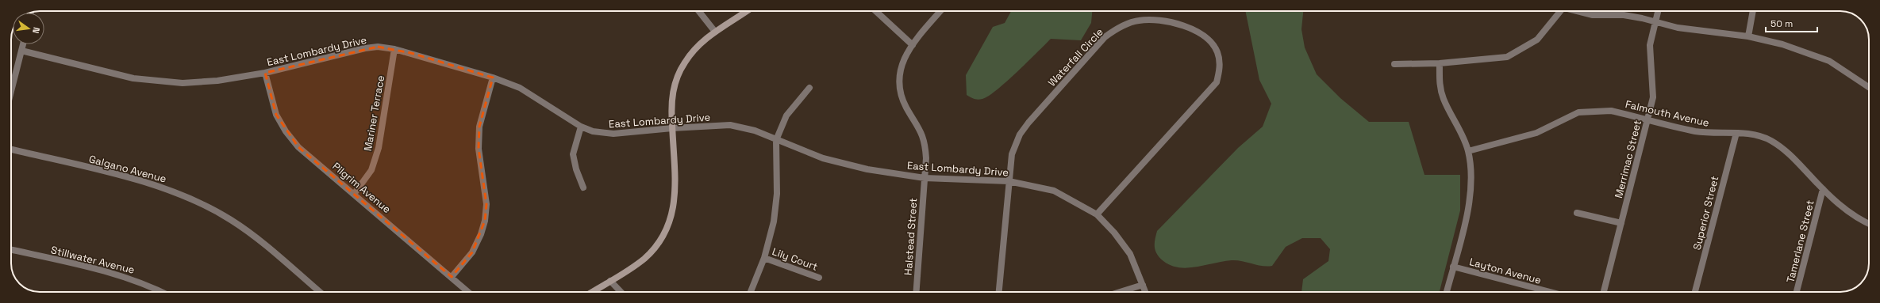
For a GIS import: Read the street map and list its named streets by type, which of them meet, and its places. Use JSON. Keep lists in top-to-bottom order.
{
  "streets": {
    "street": [
      "East Lombardy Drive",
      "Waterfall Circle",
      "Mariner Terrace",
      "Falmouth Avenue",
      "Merrimac Street",
      "Galgano Avenue",
      "Pilgrim Avenue",
      "Superior Street",
      "Halstead Street",
      "Tamerlane Street",
      "Lily Court",
      "Stillwater Avenue",
      "Layton Avenue"
    ]
  },
  "crossings": [
    ["East Lombardy Drive", "Waterfall Circle"],
    ["East Lombardy Drive", "Mariner Terrace"],
    ["East Lombardy Drive", "Pilgrim Avenue"],
    ["East Lombardy Drive", "Halstead Street"],
    ["Mariner Terrace", "Pilgrim Avenue"],
    ["Falmouth Avenue", "Merrimac Street"],
    ["Falmouth Avenue", "Superior Street"],
    ["Falmouth Avenue", "Tamerlane Street"]
  ],
  "scale_bar": "50 m",
  "north": "right"
}
